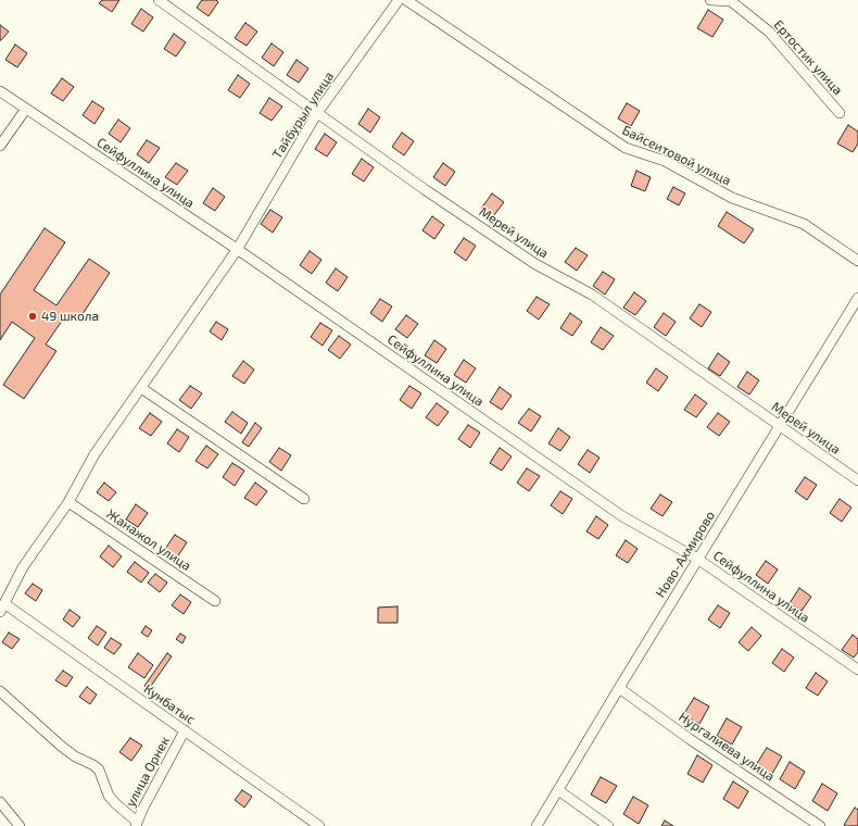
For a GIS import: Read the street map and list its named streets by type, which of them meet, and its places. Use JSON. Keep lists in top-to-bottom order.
{
  "streets": {
    "street": [
      "Ертостик улица",
      "Тайбурыл улица",
      "Байсеитовой улица",
      "Сейфуллина улица",
      "Мерей улица",
      "Жанажол улица",
      "Ново-Ахмирово",
      "Кунбатыс",
      "Нургалиева улица",
      "улица Орнек"
    ]
  },
  "crossings": [
    ["Тайбурыл улица", "Сейфуллина улица"],
    ["Тайбурыл улица", "Мерей улица"],
    ["Тайбурыл улица", "Жанажол улица"],
    ["Тайбурыл улица", "Кунбатыс"],
    ["Сейфуллина улица", "Ново-Ахмирово"],
    ["Мерей улица", "Ново-Ахмирово"],
    ["Ново-Ахмирово", "Нургалиева улица"],
    ["Кунбатыс", "улица Орнек"]
  ],
  "places": ["49 школа"]
}
